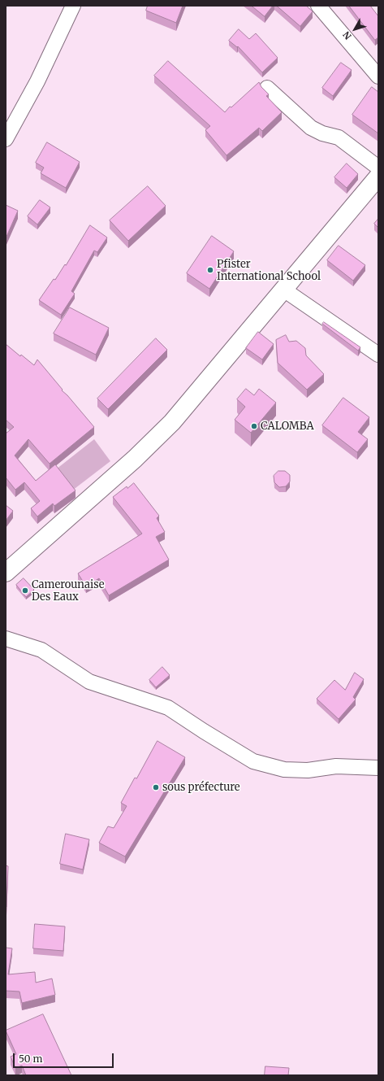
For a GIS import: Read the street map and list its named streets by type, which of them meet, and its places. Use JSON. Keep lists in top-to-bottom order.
{
  "places": [
    "Pfister International School",
    "CALOMBA",
    "Camerounaise Des Eaux",
    "sous préfecture"
  ],
  "scale_bar": "50 m",
  "north": "bottom left"
}
